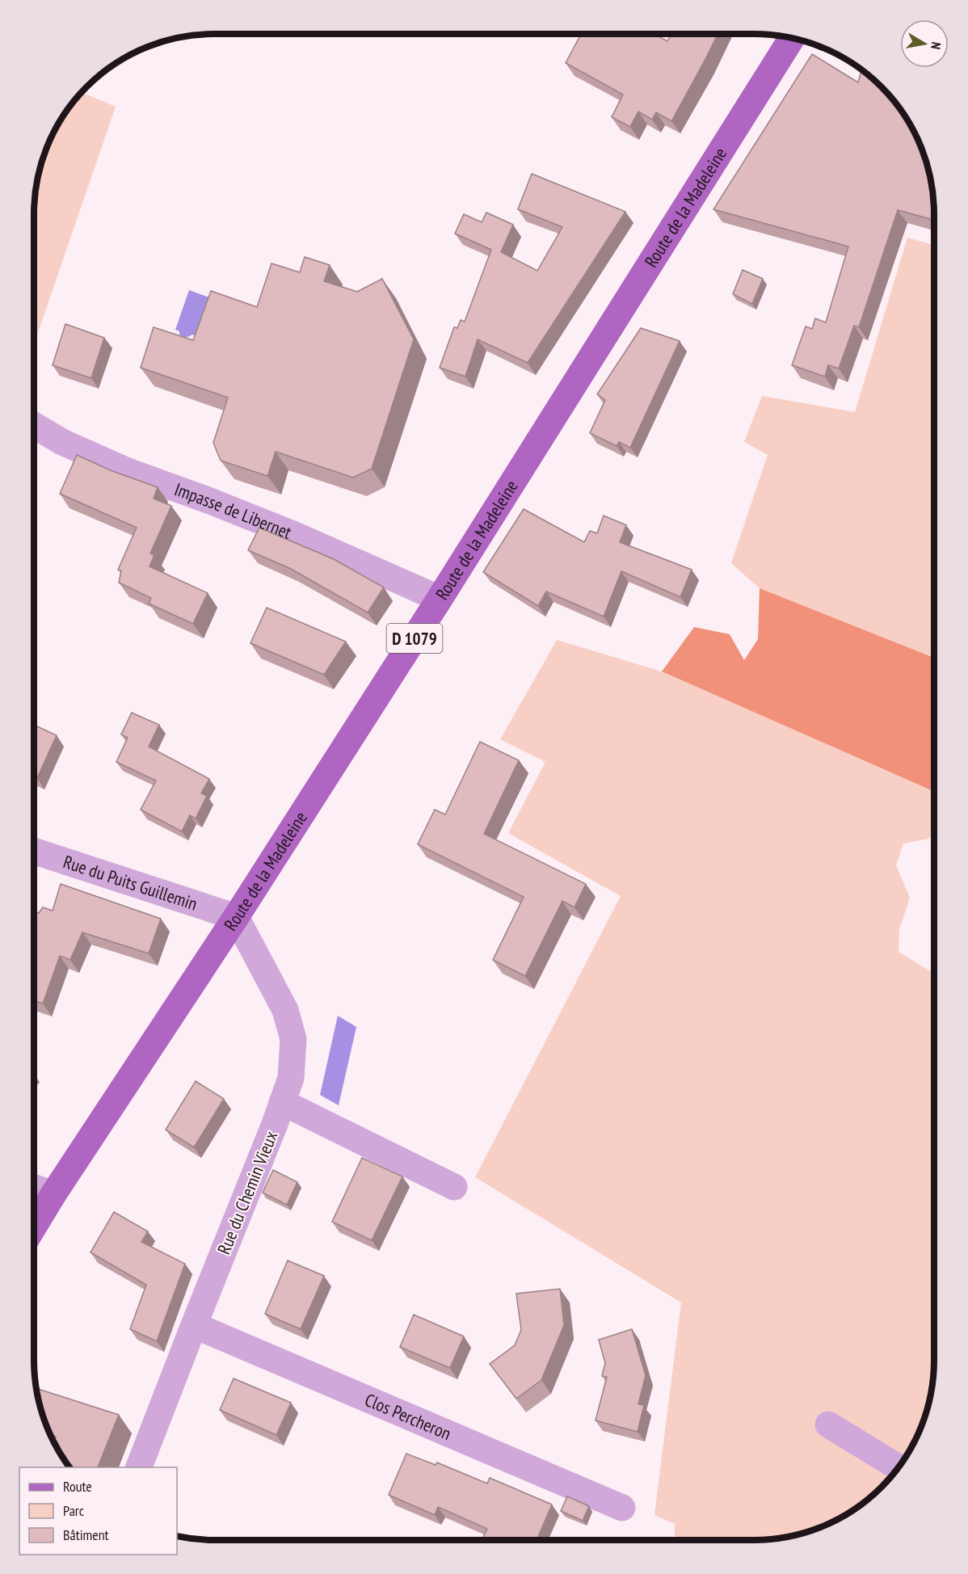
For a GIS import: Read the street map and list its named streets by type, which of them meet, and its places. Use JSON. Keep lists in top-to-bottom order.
{
  "streets": {
    "main road": ["Route de la Madeleine", "D 1079"],
    "street": [
      "Impasse de Libernet",
      "Rue du Puits Guillemin",
      "Rue du Chemin Vieux",
      "Clos Percheron"
    ]
  },
  "crossings": [
    ["Route de la Madeleine", "Impasse de Libernet"],
    ["Route de la Madeleine", "Rue du Puits Guillemin"],
    ["Route de la Madeleine", "Rue du Chemin Vieux"],
    ["Rue du Puits Guillemin", "Rue du Chemin Vieux"],
    ["Rue du Chemin Vieux", "Clos Percheron"]
  ],
  "legend": ["Route", "Parc", "Bâtiment"],
  "north": "right"
}
